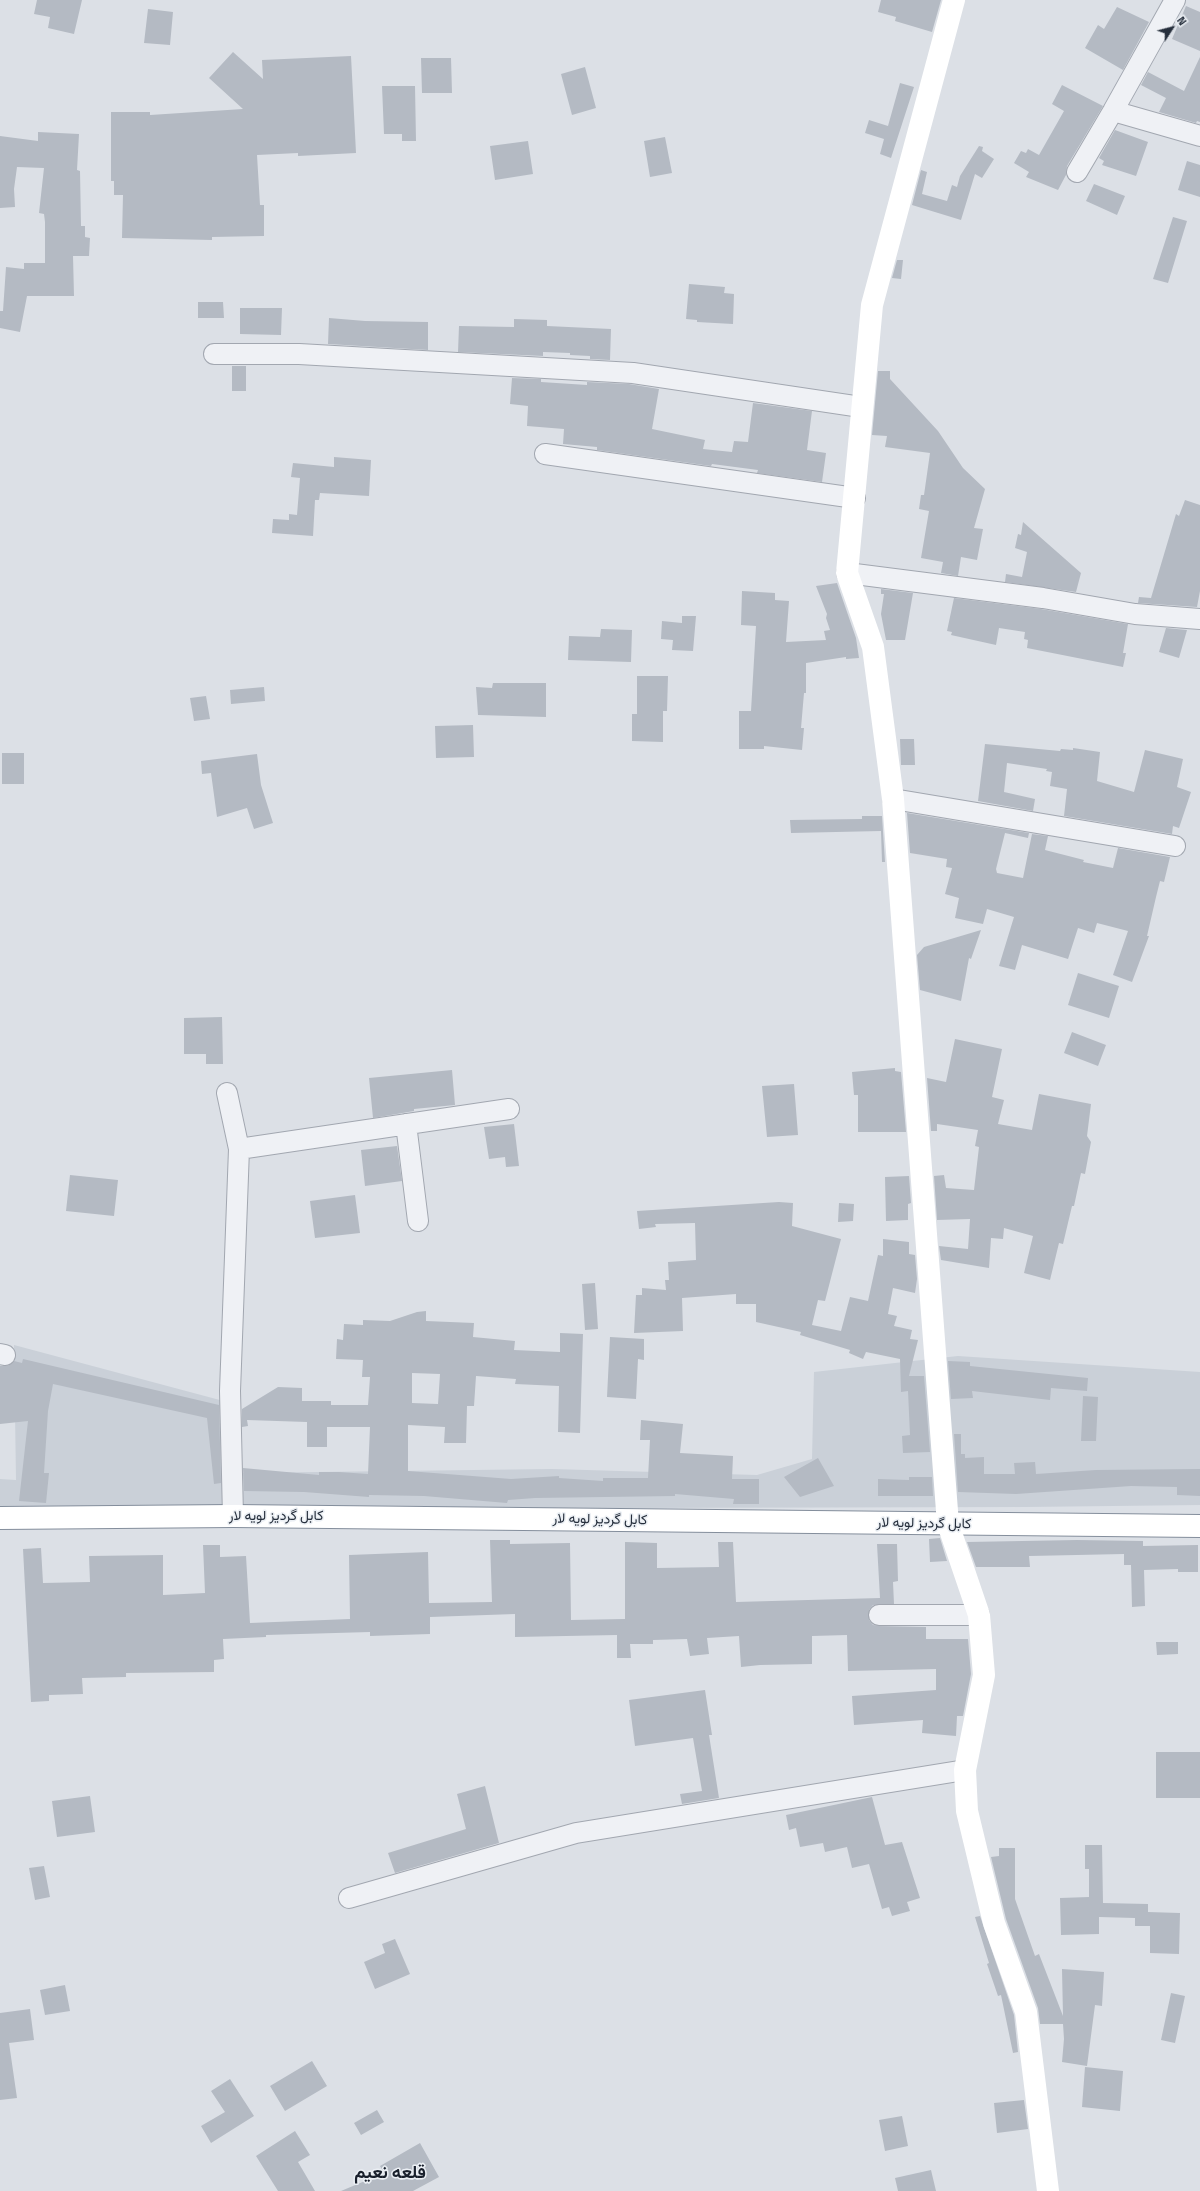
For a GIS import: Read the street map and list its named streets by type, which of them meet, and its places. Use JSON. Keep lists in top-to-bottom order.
{
  "streets": {
    "main road": ["کابل گردیز لویه لار"]
  },
  "districts": ["قلعه نعيم"],
  "north": "top right"
}
